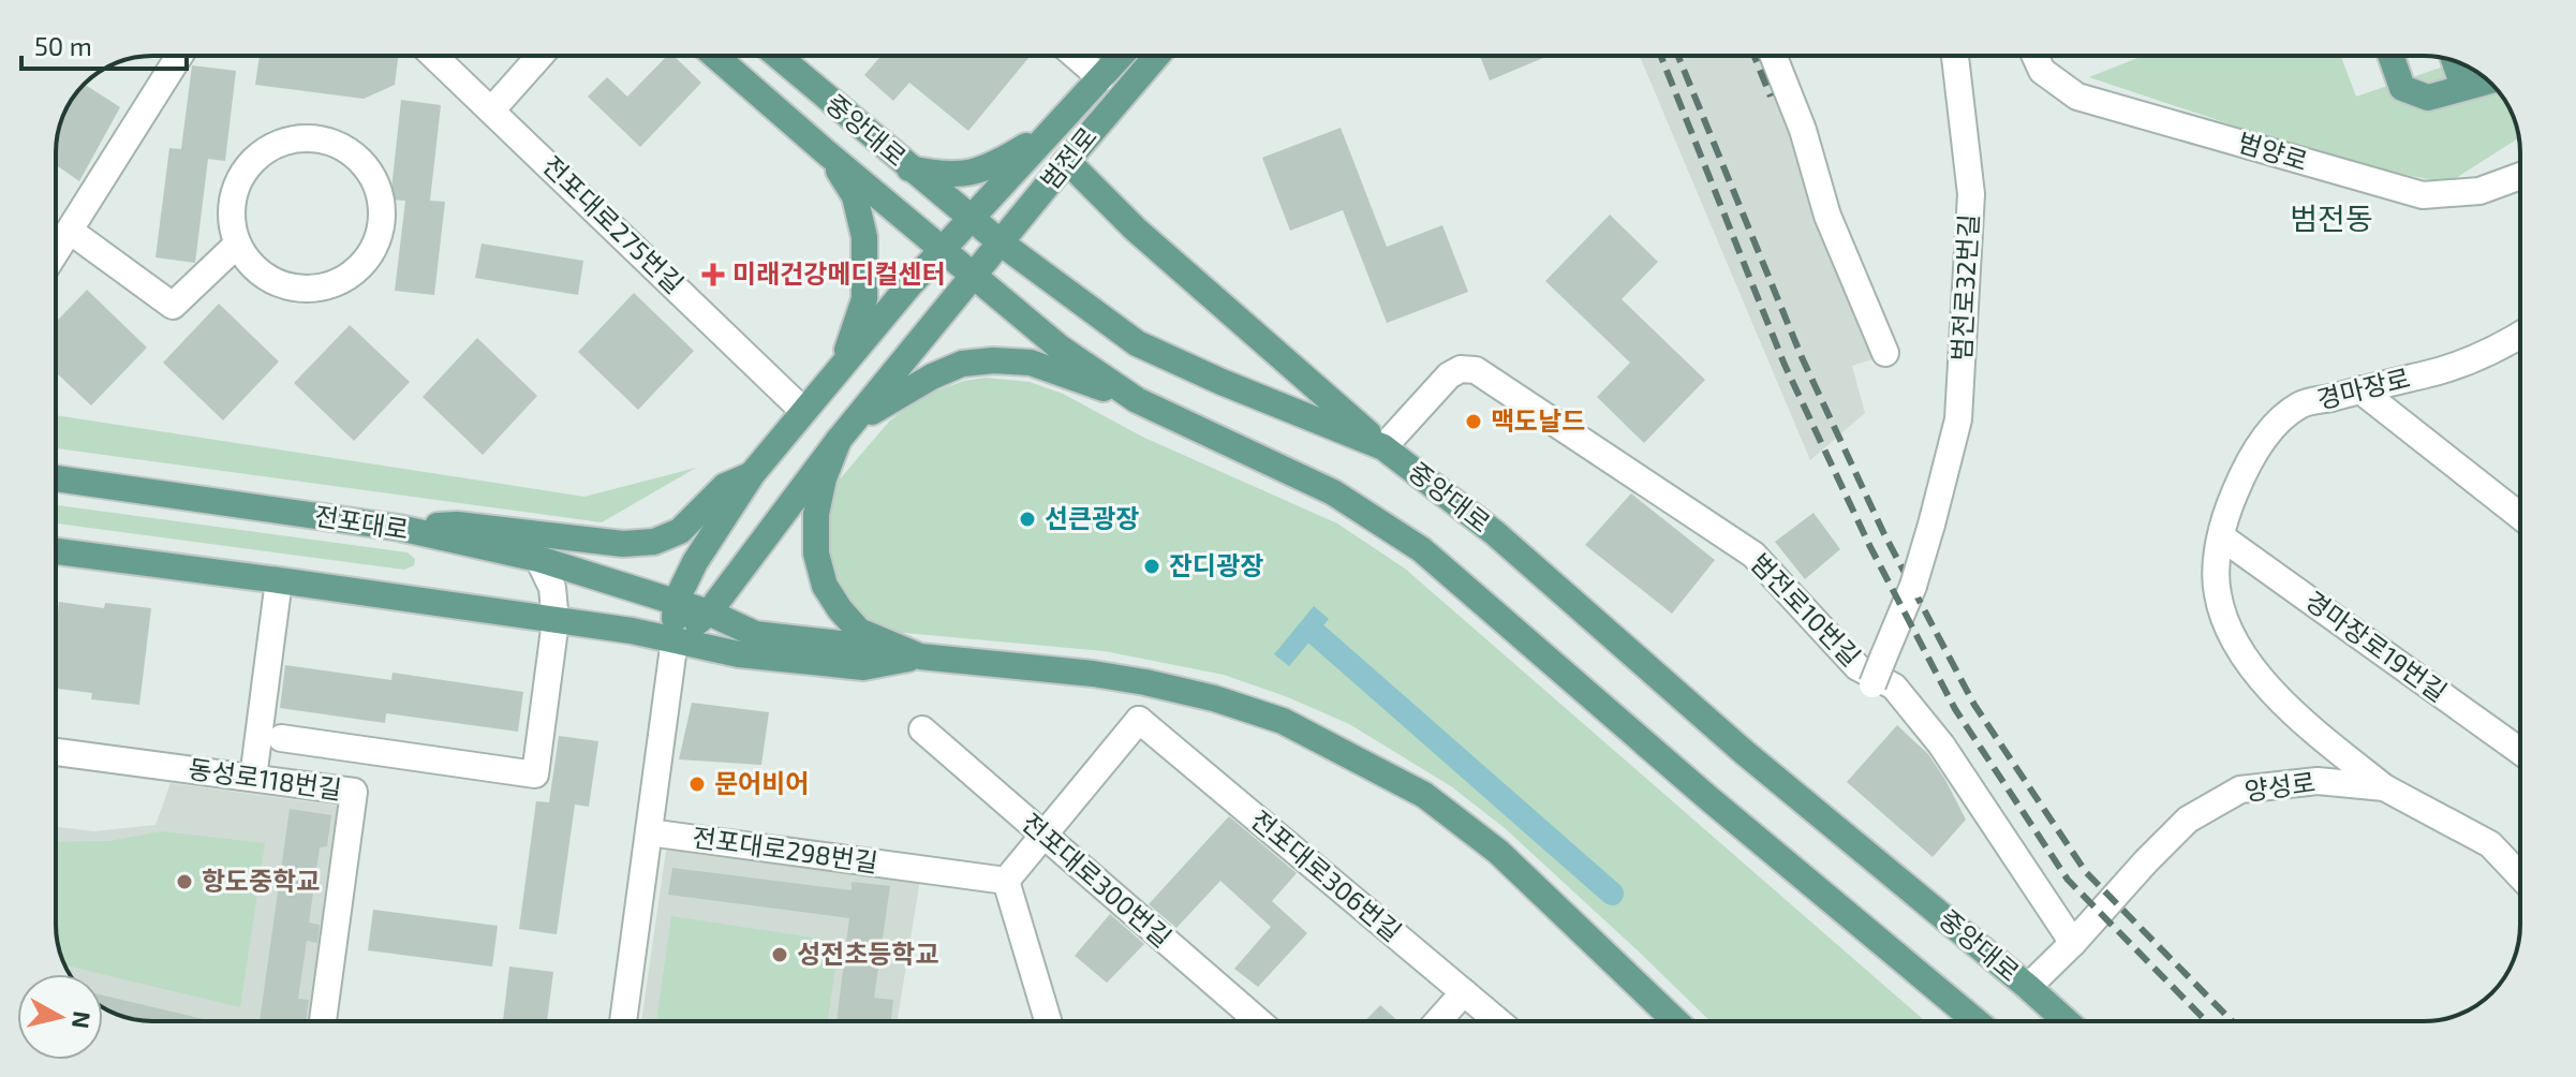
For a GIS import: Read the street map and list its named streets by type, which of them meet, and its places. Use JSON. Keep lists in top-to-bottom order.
{
  "streets": {
    "main road": ["중앙대로", "범전로", "전포대로"],
    "street": [
      "범양로",
      "전포대로275번길",
      "범전로32번길",
      "경마장로",
      "범전로10번길",
      "경마장로19번길",
      "동성로118번길",
      "양성로",
      "전포대로298번길",
      "전포대로306번길",
      "전포대로300번길"
    ]
  },
  "crossings": [
    ["중앙대로", "범전로"],
    ["중앙대로", "범전로10번길"],
    ["중앙대로", "양성로"],
    ["경마장로", "경마장로19번길"],
    ["경마장로", "양성로"],
    ["범전로10번길", "양성로"]
  ],
  "districts": ["범전동"],
  "places": {
    "health": ["미래건강메디컬센터"],
    "other": [
      "맥도날드",
      "선큰광장",
      "잔디광장",
      "문어비어",
      "항도중학교",
      "성전초등학교"
    ]
  },
  "scale_bar": "50 m",
  "north": "right"
}
